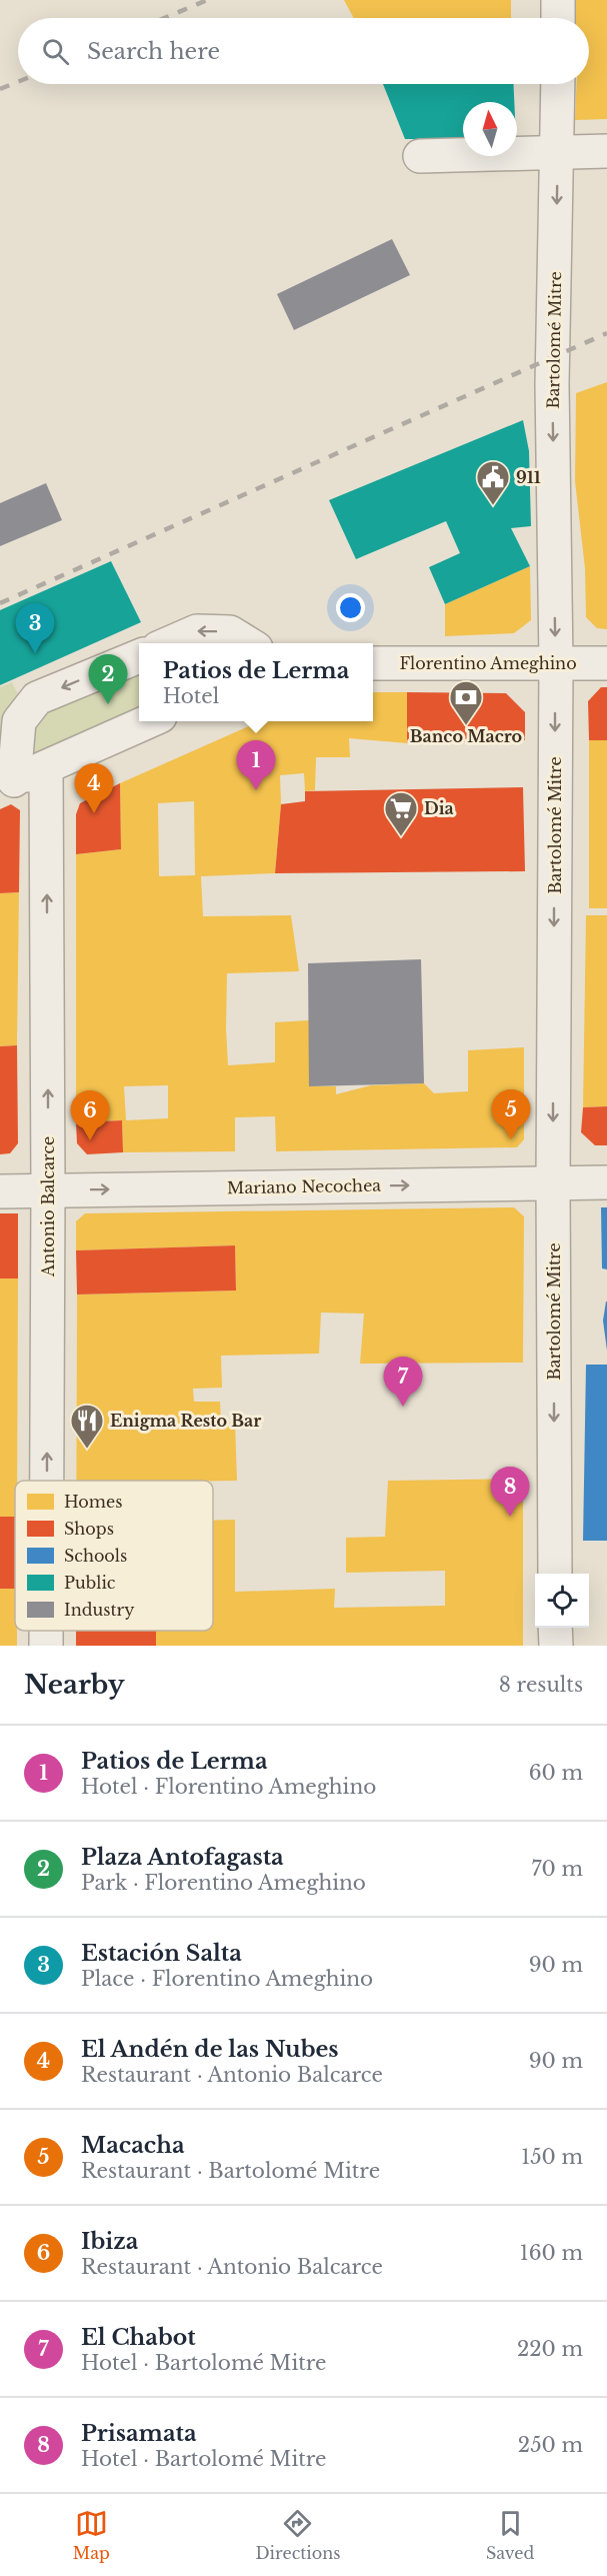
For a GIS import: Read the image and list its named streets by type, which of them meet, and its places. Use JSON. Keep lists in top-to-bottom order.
{
  "streets": {
    "street": [
      "Bartolomé Mitre",
      "Florentino Ameghino",
      "Mariano Necochea",
      "Antonio Balcarce"
    ]
  },
  "crossings": [
    ["Bartolomé Mitre", "Florentino Ameghino"],
    ["Bartolomé Mitre", "Mariano Necochea"],
    ["Mariano Necochea", "Antonio Balcarce"]
  ],
  "one_way": ["Bartolomé Mitre", "Mariano Necochea", "Antonio Balcarce"],
  "places": {
    "public building": ["911"],
    "bank": ["Banco Macro"],
    "supermarket": ["Dia"],
    "restaurant": ["Enigma Resto Bar"]
  },
  "legend": [
    "Homes",
    "Shops",
    "Schools",
    "Public",
    "Industry"
  ],
  "north": "top",
  "page": {
    "search": "Search here",
    "pins": [
      "3",
      "2",
      "1",
      "4",
      "5",
      "6",
      "7",
      "8"
    ],
    "popup": ["Patios de Lerma", "Hotel"],
    "heading": ["Nearby", "8 results"],
    "list": [
      {
        "mark": "1",
        "name": "Patios de Lerma",
        "note": "Hotel · Florentino Ameghino",
        "value": "60 m"
      },
      {
        "mark": "2",
        "name": "Plaza Antofagasta",
        "note": "Park · Florentino Ameghino",
        "value": "70 m"
      },
      {
        "mark": "3",
        "name": "Estación Salta",
        "note": "Place · Florentino Ameghino",
        "value": "90 m"
      },
      {
        "mark": "4",
        "name": "El Andén de las Nubes",
        "note": "Restaurant · Antonio Balcarce",
        "value": "90 m"
      },
      {
        "mark": "5",
        "name": "Macacha",
        "note": "Restaurant · Bartolomé Mitre",
        "value": "150 m"
      },
      {
        "mark": "6",
        "name": "Ibiza",
        "note": "Restaurant · Antonio Balcarce",
        "value": "160 m"
      },
      {
        "mark": "7",
        "name": "El Chabot",
        "note": "Hotel · Bartolomé Mitre",
        "value": "220 m"
      },
      {
        "mark": "8",
        "name": "Prisamata",
        "note": "Hotel · Bartolomé Mitre",
        "value": "250 m"
      }
    ],
    "nav": ["Map", "Directions", "Saved"]
  }
}
